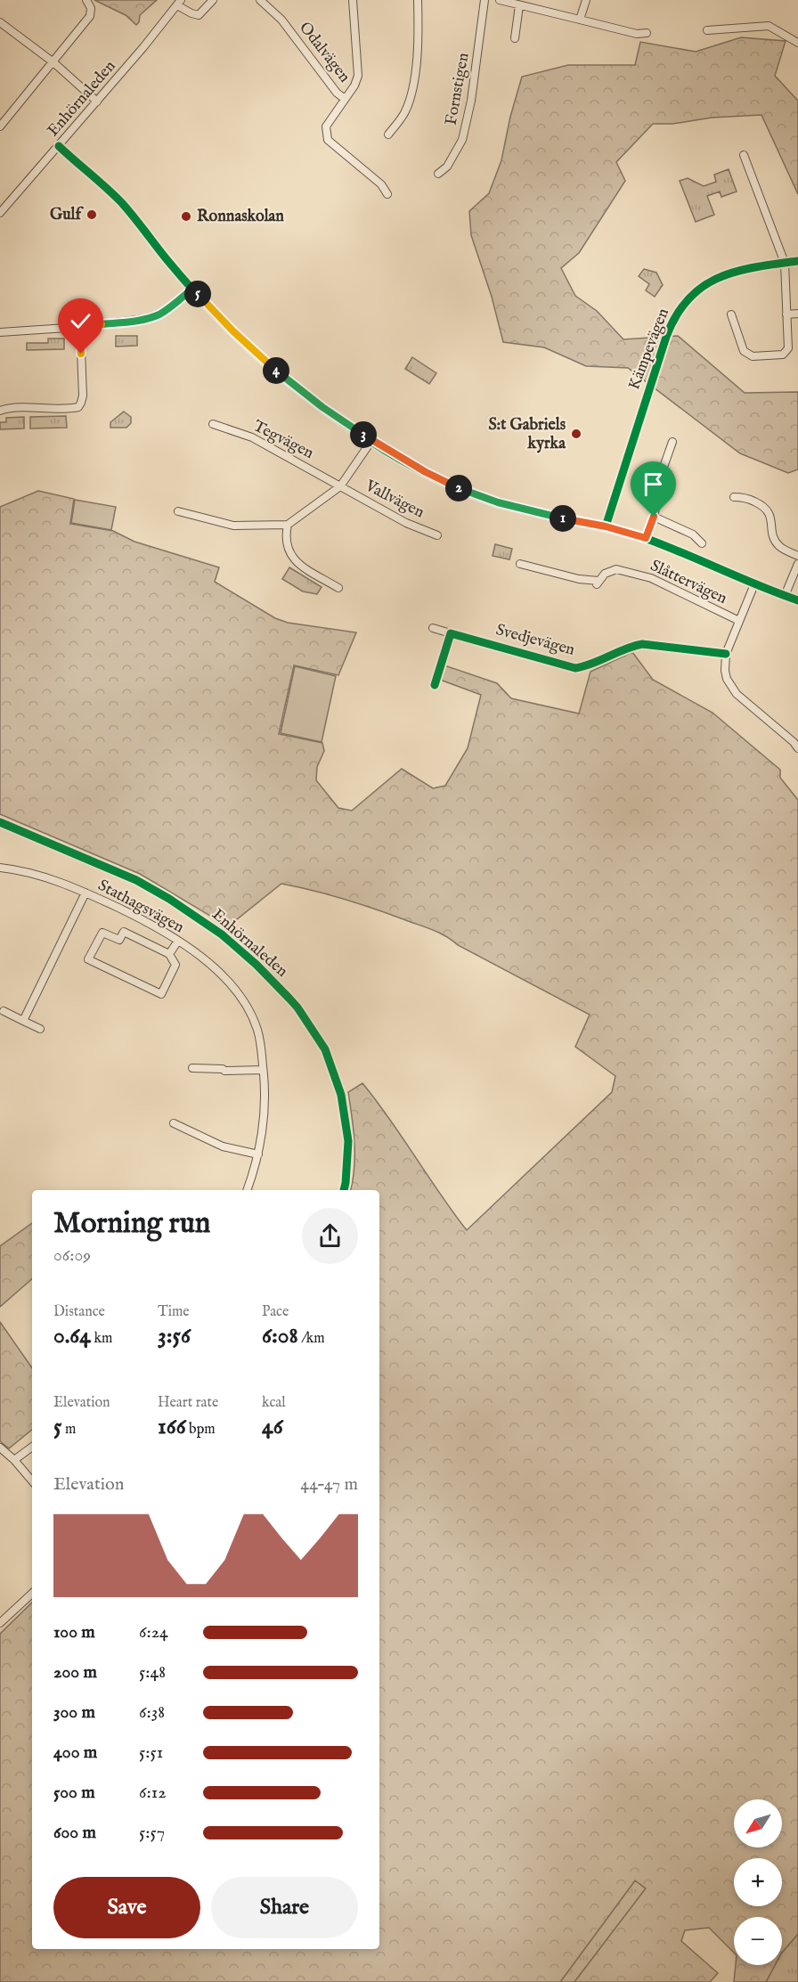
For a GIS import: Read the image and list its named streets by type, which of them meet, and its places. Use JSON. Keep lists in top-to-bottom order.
{
  "streets": {
    "street": [
      "Odalvägen",
      "Fornstigen",
      "Enhörnaleden",
      "Kämpevägen",
      "Tegvägen",
      "Vallvägen",
      "Slåttervägen",
      "Svedjevägen",
      "Stathagsvägen"
    ]
  },
  "crossings": [
    ["Tegvägen", "Vallvägen"]
  ],
  "places": ["Gulf", "Ronnaskolan", "S:t Gabriels kyrka"],
  "north": "bottom left",
  "page": {
    "pins": [
      "5",
      "4",
      "3",
      "2",
      "1"
    ],
    "heading": ["Morning run", "06:09"],
    "stats": [
      ["Distance", "0.64 km"],
      ["Time", "3:56"],
      ["Pace", "6:08 /km"],
      ["Elevation", "5 m"],
      ["Heart rate", "166 bpm"],
      ["kcal", "46"]
    ],
    "chart": ["Elevation", "44–47 m"],
    "list": [
      {
        "name": "100 m",
        "note": "6:24"
      },
      {
        "name": "200 m",
        "note": "5:48"
      },
      {
        "name": "300 m",
        "note": "6:38"
      },
      {
        "name": "400 m",
        "note": "5:51"
      },
      {
        "name": "500 m",
        "note": "6:12"
      },
      {
        "name": "600 m",
        "note": "5:57"
      }
    ],
    "map_buttons": ["+", "−"],
    "buttons": ["Save", "Share"]
  }
}
